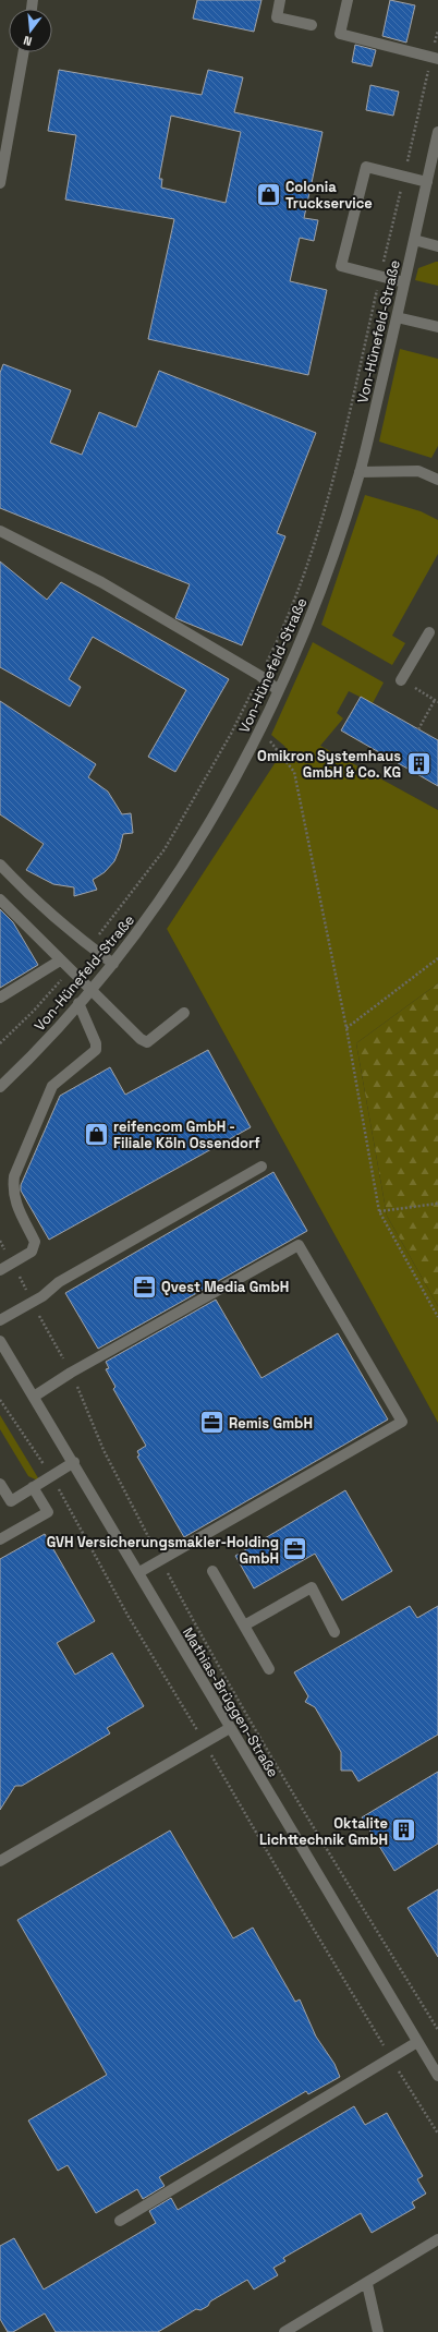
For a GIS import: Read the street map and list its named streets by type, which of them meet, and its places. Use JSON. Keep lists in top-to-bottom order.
{
  "streets": {
    "street": ["Von-Hünefeld-Straße", "Mathias-Brüggen-Straße"]
  },
  "places": {
    "shop": ["Colonia Truckservice", "reifencom GmbH - Filiale Köln Ossendorf"],
    "building": ["Omikron Systemhaus GmbH & Co. KG", "Oktalite Lichttechnik GmbH"],
    "office": ["Qvest Media GmbH", "Remis GmbH", "GVH Versicherungsmakler-Holding GmbH"]
  },
  "north": "bottom"
}
